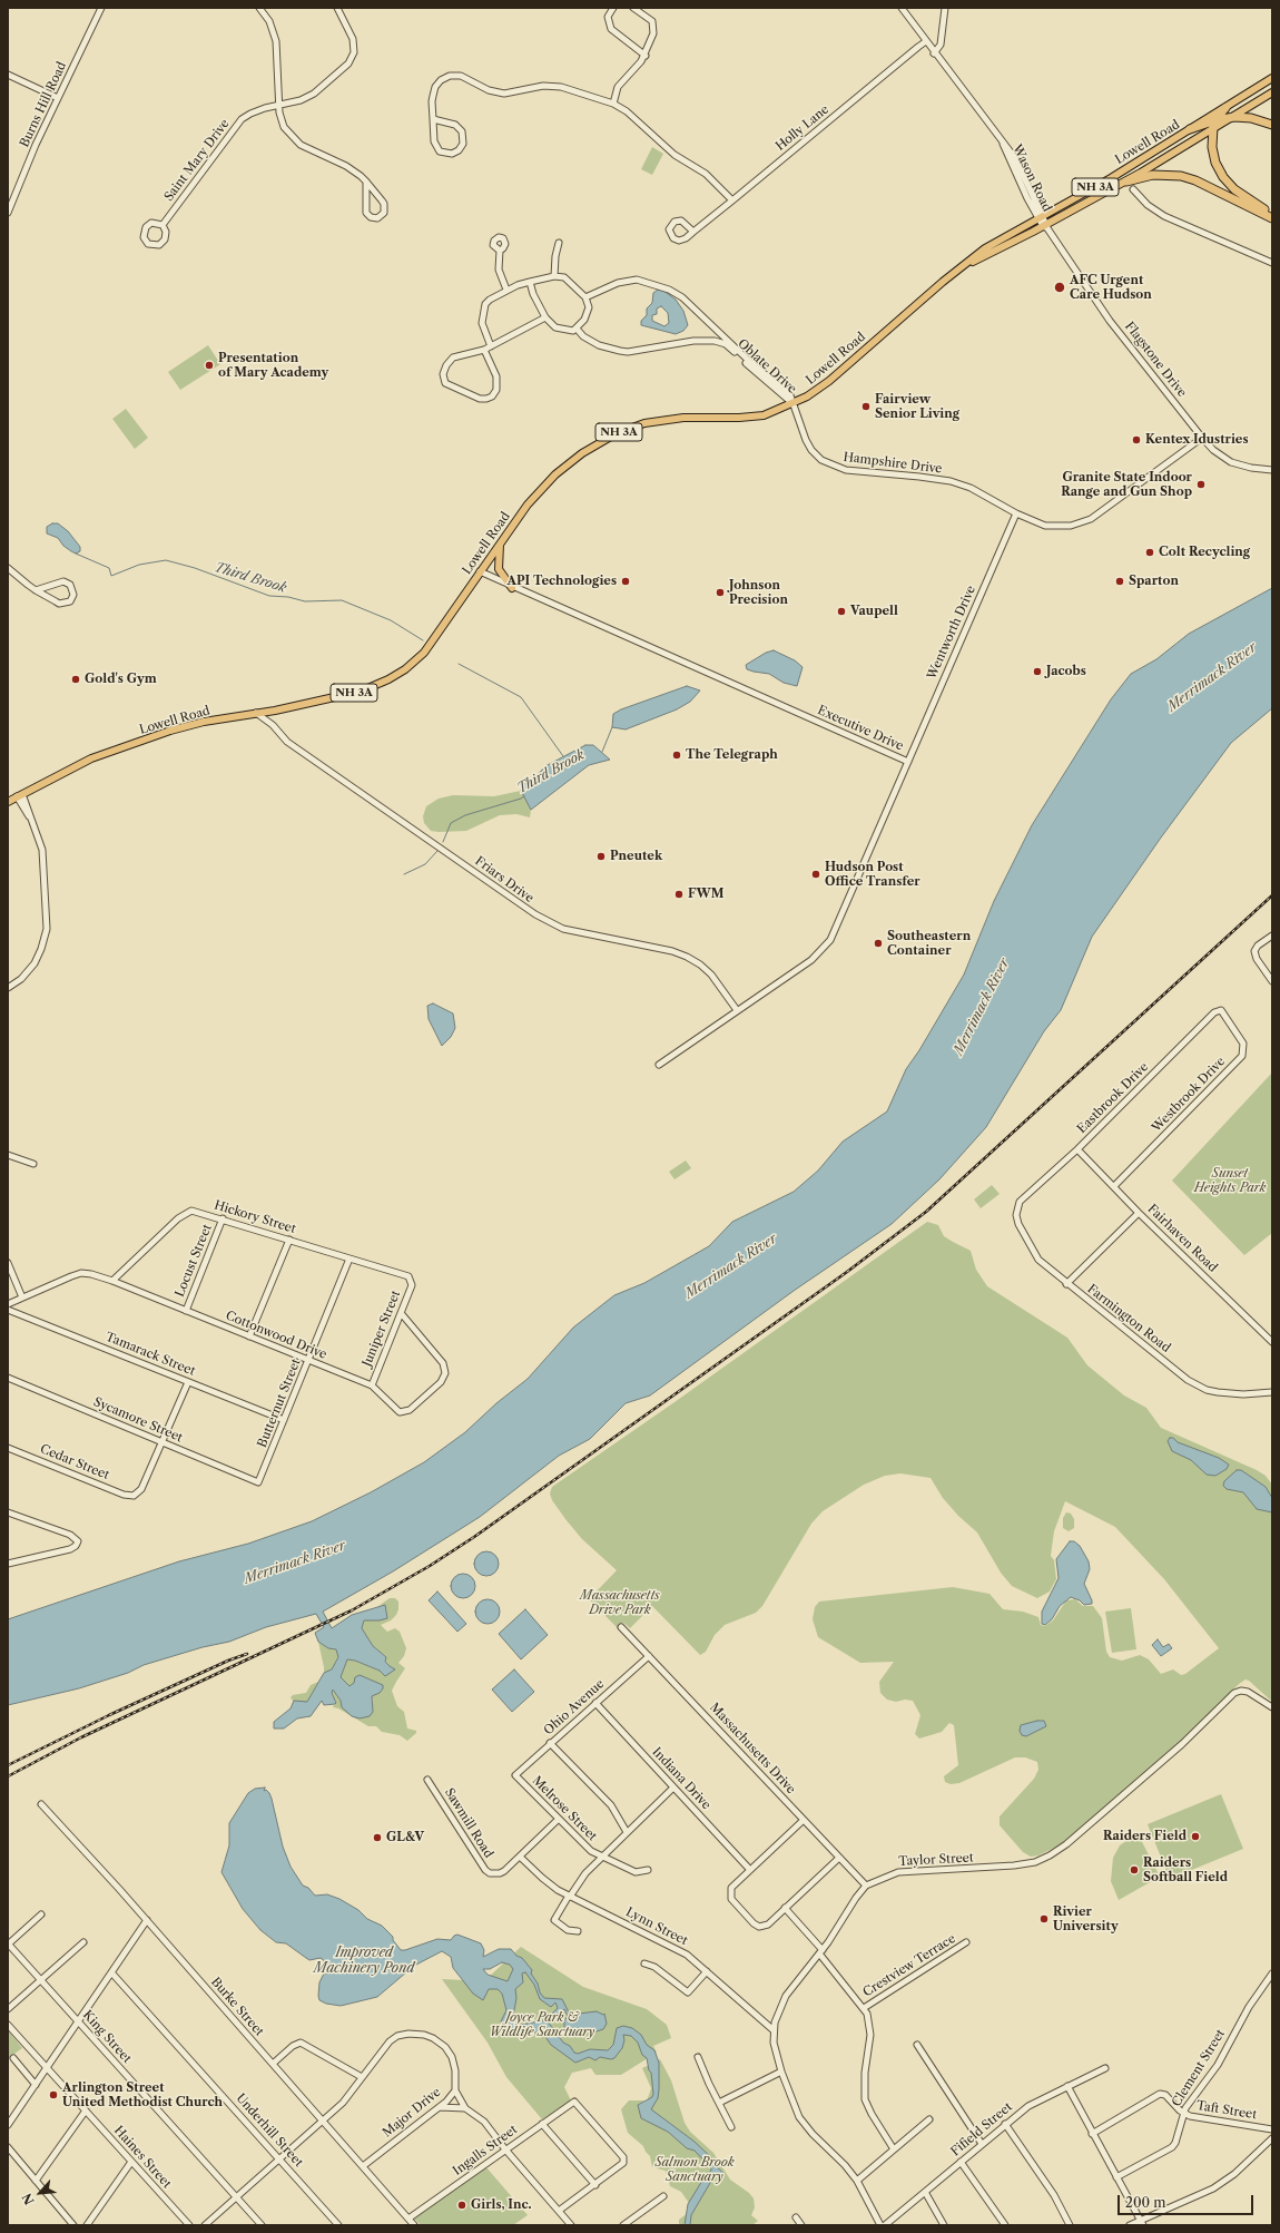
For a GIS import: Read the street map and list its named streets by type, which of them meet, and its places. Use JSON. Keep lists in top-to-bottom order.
{
  "streets": {
    "main road": ["Lowell Road", "NH 3A"],
    "street": [
      "Burns Hill Road",
      "Holly Lane",
      "Saint Mary Drive",
      "Wason Road",
      "Flagstone Drive",
      "Oblate Drive",
      "Hampshire Drive",
      "Wentworth Drive",
      "Executive Drive",
      "Friars Drive",
      "Westbrook Drive",
      "Eastbrook Drive",
      "Hickory Street",
      "Fairhaven Road",
      "Locust Street",
      "Farmington Road",
      "Juniper Street",
      "Cottonwood Drive",
      "Tamarack Street",
      "Butternut Street",
      "Sycamore Street",
      "Cedar Street",
      "Ohio Avenue",
      "Massachusetts Drive",
      "Indiana Drive",
      "Melrose Street",
      "Sawmill Road",
      "Taylor Street",
      "Lynn Street",
      "Crestview Terrace",
      "Burke Street",
      "King Street",
      "Clement Street",
      "Taft Street",
      "Major Drive",
      "Fifield Street",
      "Underhill Street",
      "Ingalls Street",
      "Haines Street"
    ]
  },
  "crossings": [
    ["Holly Lane", "Wason Road"],
    ["Lowell Road", "Wason Road"],
    ["Lowell Road", "Flagstone Drive"],
    ["Lowell Road", "Oblate Drive"],
    ["Lowell Road", "Hampshire Drive"],
    ["Lowell Road", "Executive Drive"],
    ["Lowell Road", "Friars Drive"],
    ["Wason Road", "Flagstone Drive"],
    ["Flagstone Drive", "Hampshire Drive"],
    ["Oblate Drive", "Hampshire Drive"],
    ["Hampshire Drive", "Wentworth Drive"],
    ["Wentworth Drive", "Executive Drive"],
    ["Executive Drive", "Friars Drive"],
    ["Westbrook Drive", "Eastbrook Drive"],
    ["Westbrook Drive", "Fairhaven Road"],
    ["Eastbrook Drive", "Fairhaven Road"],
    ["Eastbrook Drive", "Farmington Road"],
    ["Hickory Street", "Locust Street"],
    ["Hickory Street", "Juniper Street"],
    ["Hickory Street", "Cottonwood Drive"],
    ["Hickory Street", "Butternut Street"],
    ["Locust Street", "Cottonwood Drive"],
    ["Juniper Street", "Cottonwood Drive"],
    ["Cottonwood Drive", "Butternut Street"],
    ["Tamarack Street", "Butternut Street"],
    ["Butternut Street", "Sycamore Street"],
    ["Sycamore Street", "Cedar Street"],
    ["Ohio Avenue", "Massachusetts Drive"],
    ["Ohio Avenue", "Indiana Drive"],
    ["Ohio Avenue", "Melrose Street"],
    ["Massachusetts Drive", "Taylor Street"],
    ["Sawmill Road", "Lynn Street"],
    ["Taylor Street", "Lynn Street"],
    ["Burke Street", "Major Drive"],
    ["Burke Street", "Ingalls Street"],
    ["King Street", "Major Drive"],
    ["Clement Street", "Taft Street"],
    ["Major Drive", "Underhill Street"]
  ],
  "water": ["Third Brook", "Merrimack River", "Improved Machinery Pond"],
  "parks": [
    "Sunset Heights Park",
    "Massachusetts Drive Park",
    "Joyce Park & Wildlife Sanctuary",
    "Salmon Brook Sanctuary"
  ],
  "places": [
    "AFC Urgent Care Hudson",
    "Presentation of Mary Academy",
    "Fairview Senior Living",
    "Kentex Idustries",
    "Granite State Indoor Range and Gun Shop",
    "Colt Recycling",
    "API Technologies",
    "Sparton",
    "Johnson Precision",
    "Vaupell",
    "Jacobs",
    "Gold's Gym",
    "The Telegraph",
    "Pneutek",
    "Hudson Post Office Transfer",
    "FWM",
    "Southeastern Container",
    "Raiders Field",
    "GL&V",
    "Raiders Softball Field",
    "Rivier University",
    "Arlington Street United Methodist Church",
    "Girls, Inc."
  ],
  "scale_bar": "200 m",
  "north": "bottom left"
}
